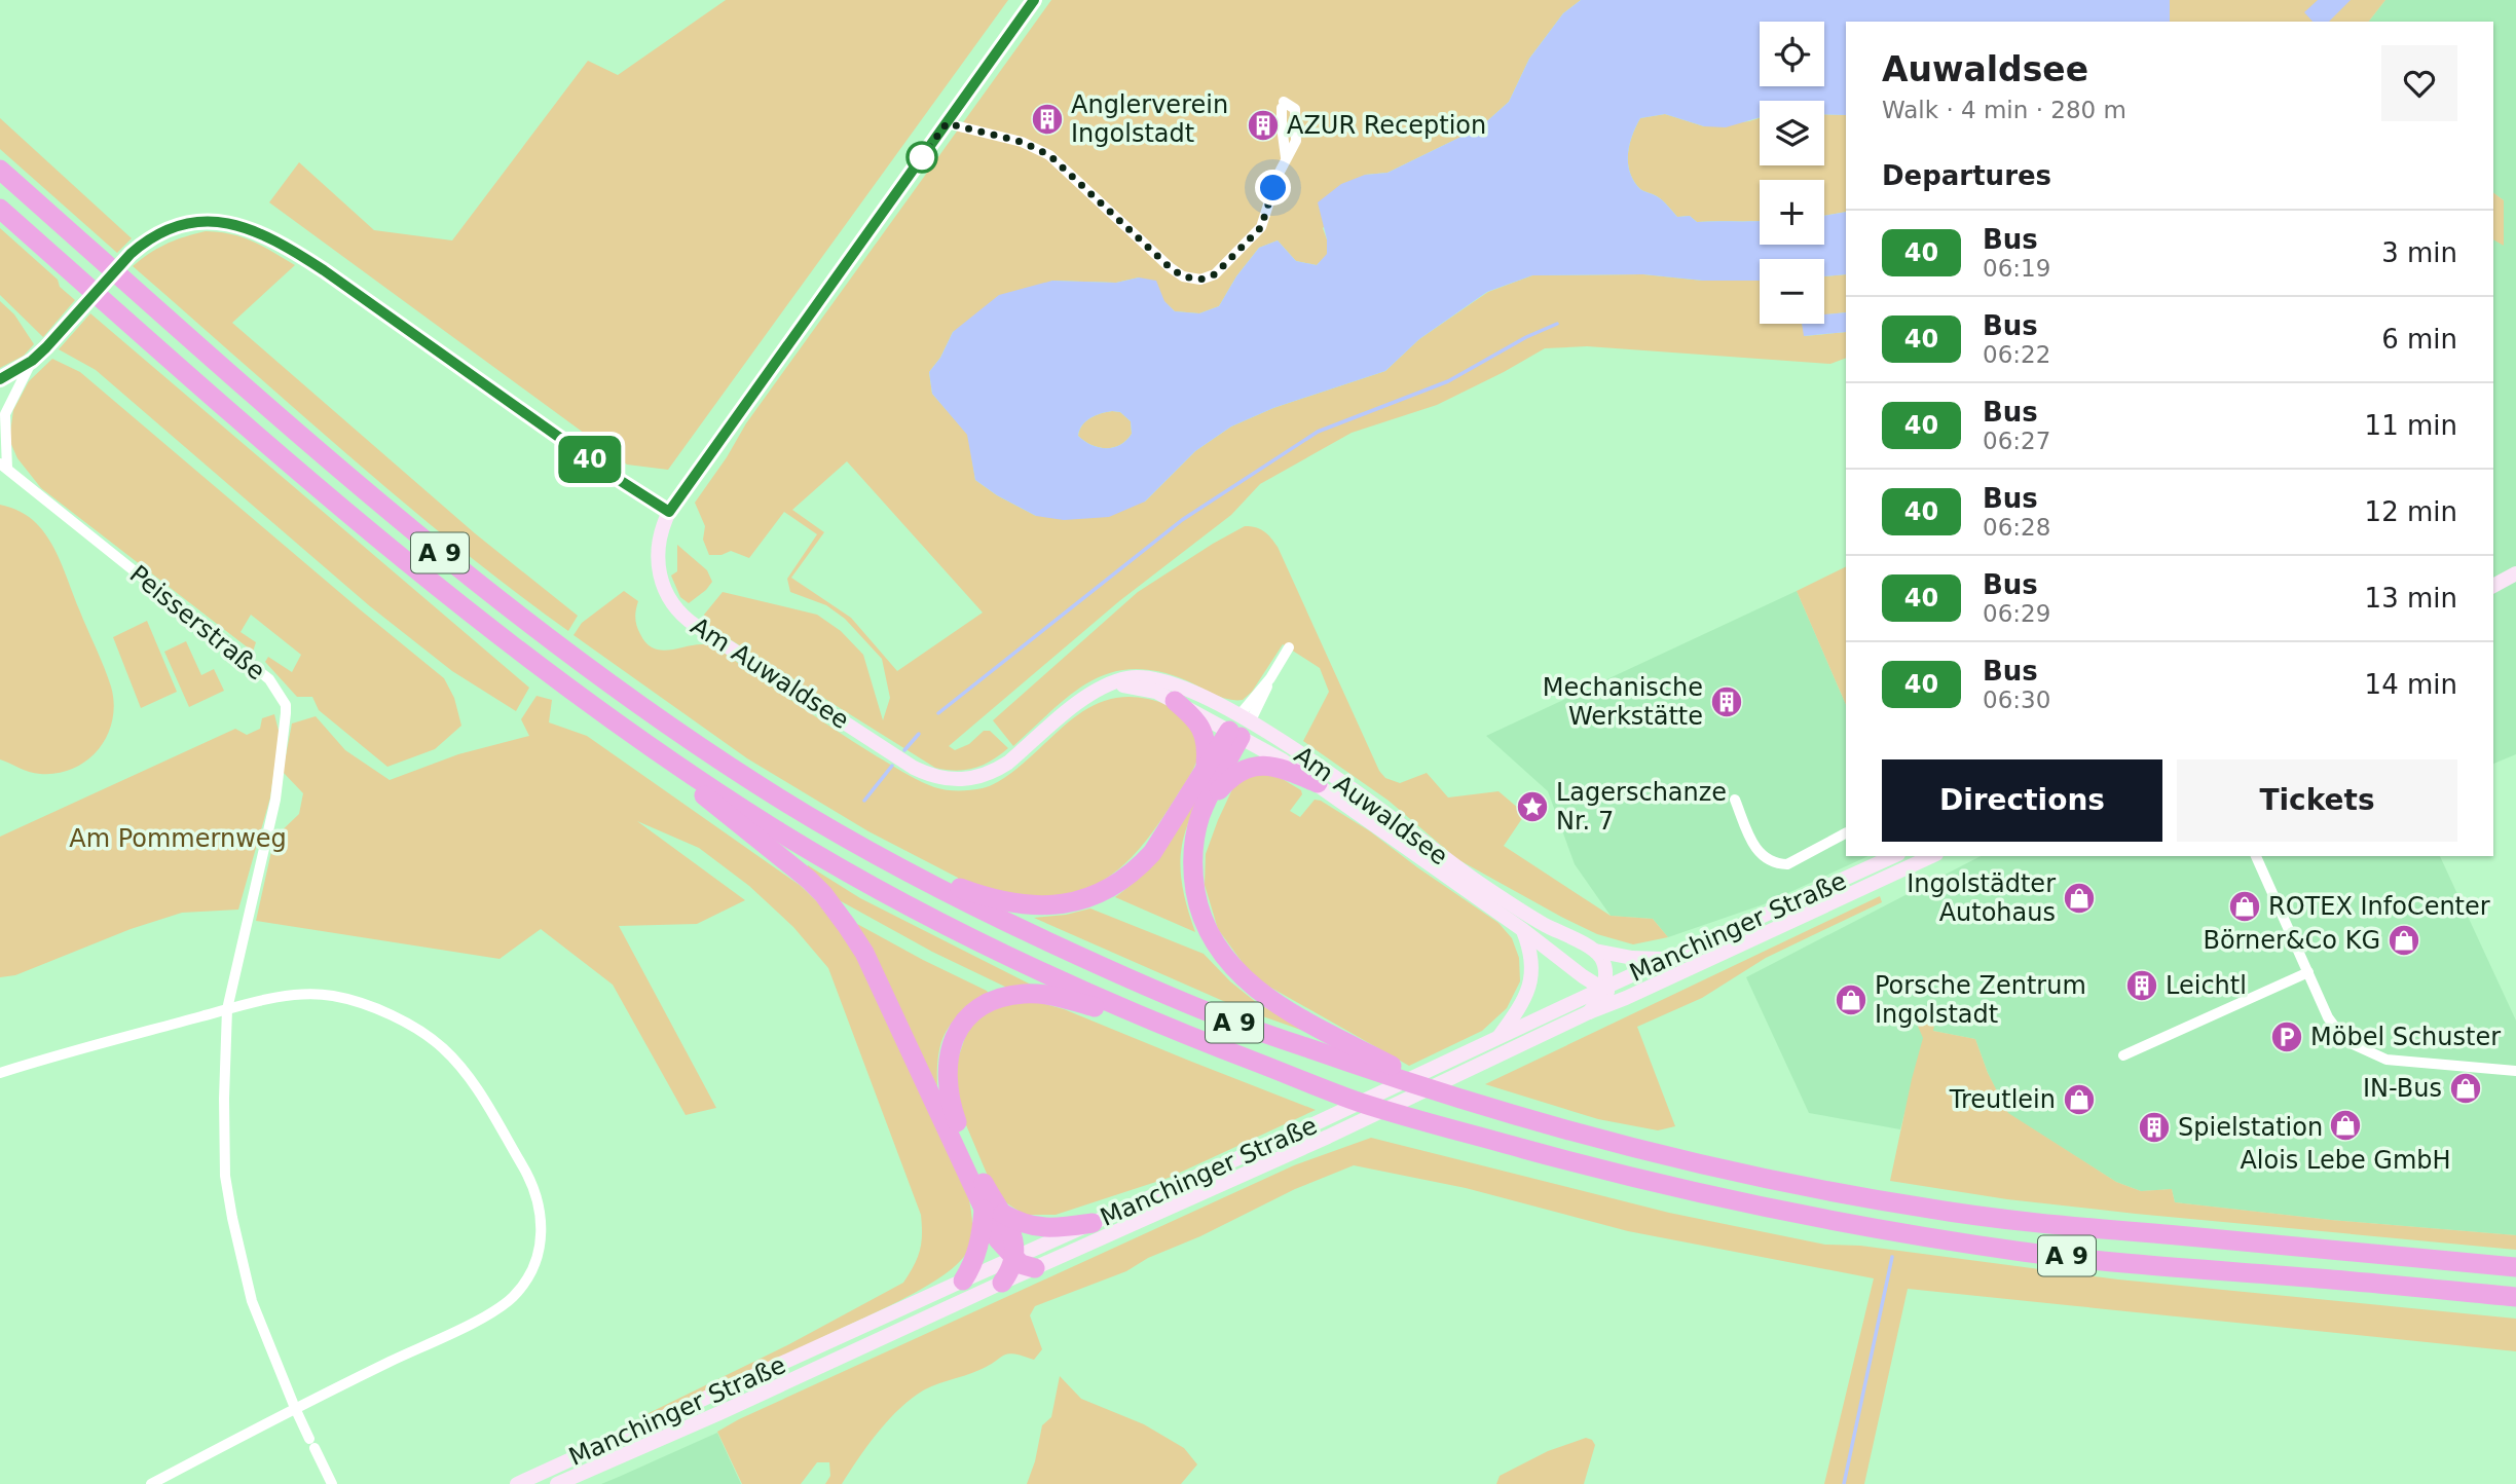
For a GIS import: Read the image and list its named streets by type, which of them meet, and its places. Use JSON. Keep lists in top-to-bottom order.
{
  "streets": {
    "highway": ["A 9"],
    "main road": ["Am Auwaldsee", "Manchinger Straße"],
    "street": ["Peisserstraße"]
  },
  "crossings": [
    ["Am Auwaldsee", "Manchinger Straße"]
  ],
  "parks": ["Am Pommernweg"],
  "places": {
    "building": [
      "Anglerverein Ingolstadt",
      "AZUR Reception",
      "Mechanische Werkstätte",
      "Leichtl",
      "Spielstation"
    ],
    "place": ["Lagerschanze Nr. 7"],
    "shop": [
      "Ingolstädter Autohaus",
      "ROTEX InfoCenter",
      "Börner&Co KG",
      "Porsche Zentrum Ingolstadt",
      "IN-Bus",
      "Treutlein",
      "Alois Lebe GmbH"
    ],
    "parking": ["Möbel Schuster"]
  },
  "lines": ["bus line 40"],
  "page": {
    "on_map": "40",
    "map_buttons": ["+", "−"],
    "heading": [
      ["Auwaldsee", "Walk · 4 min · 280 m"],
      "Departures"
    ],
    "list": [
      {
        "mark": "40",
        "name": "Bus",
        "note": "06:19",
        "value": "3 min"
      },
      {
        "mark": "40",
        "name": "Bus",
        "note": "06:22",
        "value": "6 min"
      },
      {
        "mark": "40",
        "name": "Bus",
        "note": "06:27",
        "value": "11 min"
      },
      {
        "mark": "40",
        "name": "Bus",
        "note": "06:28",
        "value": "12 min"
      },
      {
        "mark": "40",
        "name": "Bus",
        "note": "06:29",
        "value": "13 min"
      },
      {
        "mark": "40",
        "name": "Bus",
        "note": "06:30",
        "value": "14 min"
      }
    ],
    "buttons": ["Directions", "Tickets"]
  }
}
